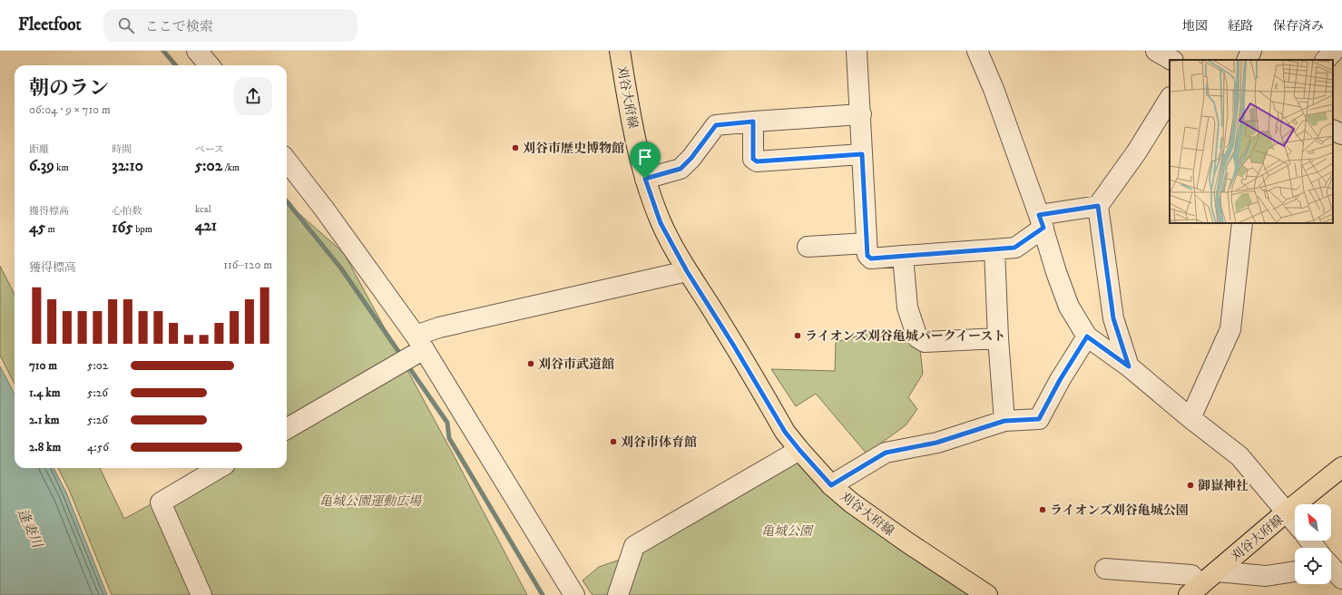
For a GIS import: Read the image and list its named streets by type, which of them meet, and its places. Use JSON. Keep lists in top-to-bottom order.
{
  "streets": {
    "main road": ["刈谷大府線"]
  },
  "water": ["逢妻川"],
  "parks": ["亀城公園運動広場", "亀城公園"],
  "places": [
    "刈谷市歴史博物館",
    "ライオンズ刈谷亀城パークイースト",
    "刈谷市武道館",
    "刈谷市体育館",
    "御嶽神社",
    "ライオンズ刈谷亀城公園"
  ],
  "north": "top left",
  "page": {
    "header": "Fleetfoot",
    "search": "ここで検索",
    "nav": ["地図", "経路", "保存済み"],
    "heading": ["朝のラン", "06:04 · 9 × 710 m"],
    "stats": [
      ["距離", "6.39 km"],
      ["時間", "32:10"],
      ["ペース", "5:02 /km"],
      ["獲得標高", "45 m"],
      ["心拍数", "165 bpm"],
      ["kcal", "421"]
    ],
    "chart": ["獲得標高", "116–120 m"],
    "list": [
      {
        "name": "710 m",
        "note": "5:02"
      },
      {
        "name": "1.4 km",
        "note": "5:26"
      },
      {
        "name": "2.1 km",
        "note": "5:26"
      },
      {
        "name": "2.8 km",
        "note": "4:56"
      }
    ]
  }
}
